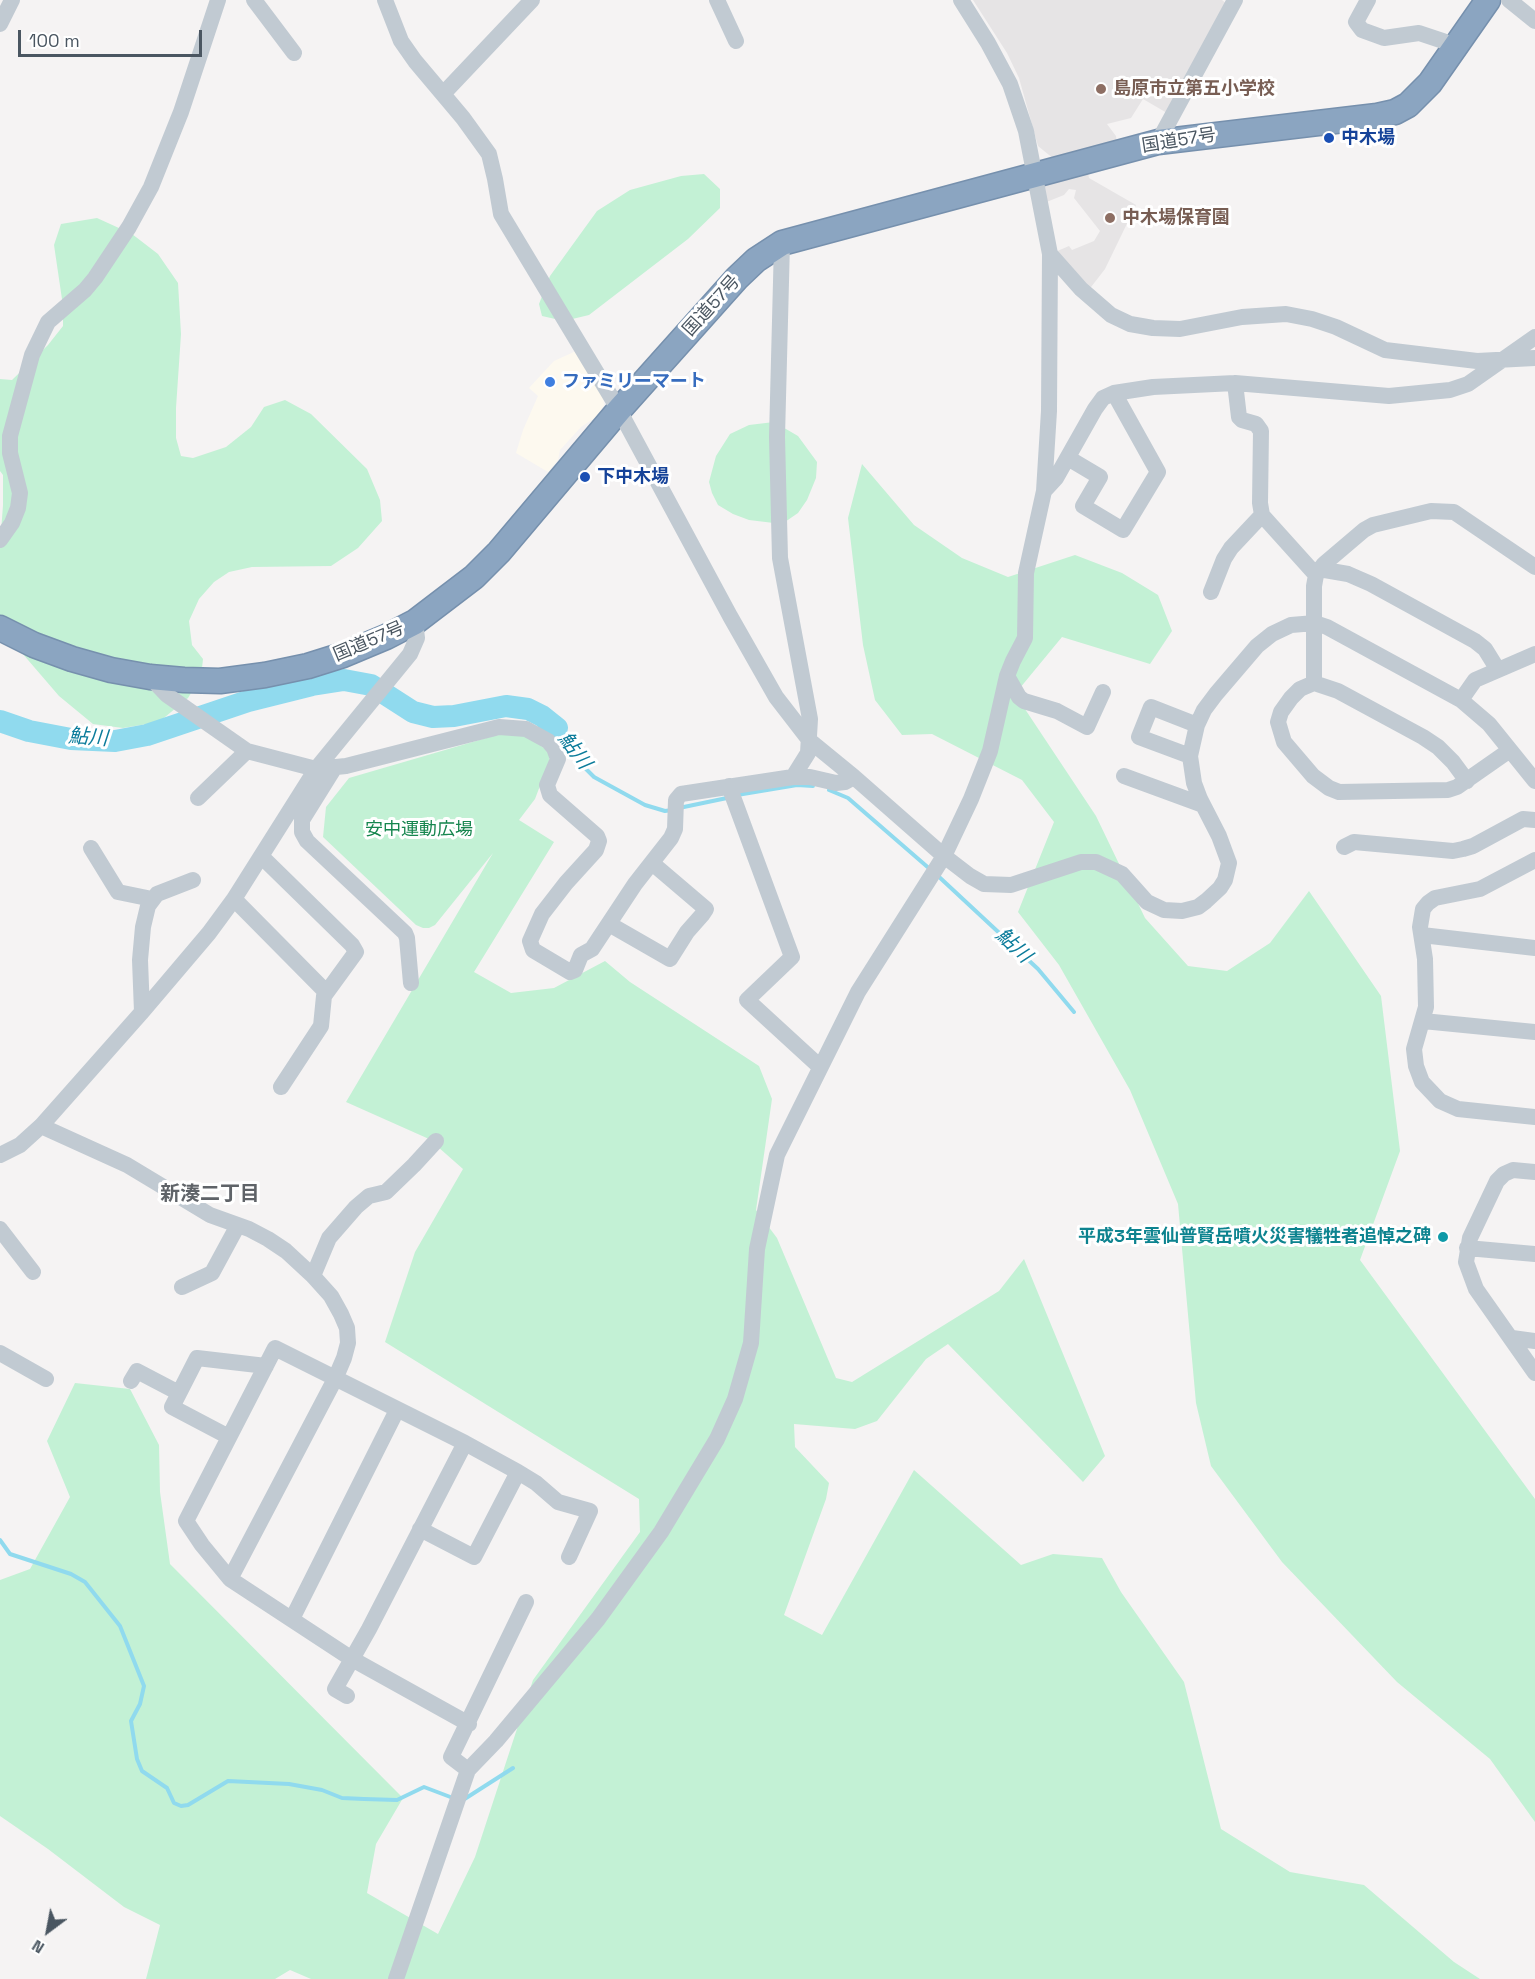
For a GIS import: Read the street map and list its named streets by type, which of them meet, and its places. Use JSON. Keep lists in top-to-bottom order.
{
  "streets": {
    "highway": ["国道57号"]
  },
  "districts": ["新湊二丁目"],
  "water": ["鮎川"],
  "parks": ["安中運動広場"],
  "places": [
    "島原市立第五小学校",
    "中木場",
    "中木場保育園",
    "ファミリーマート",
    "下中木場",
    "平成3年雲仙普賢岳噴火災害犠牲者追悼之碑"
  ],
  "scale_bar": "100 m",
  "north": "bottom left"
}
